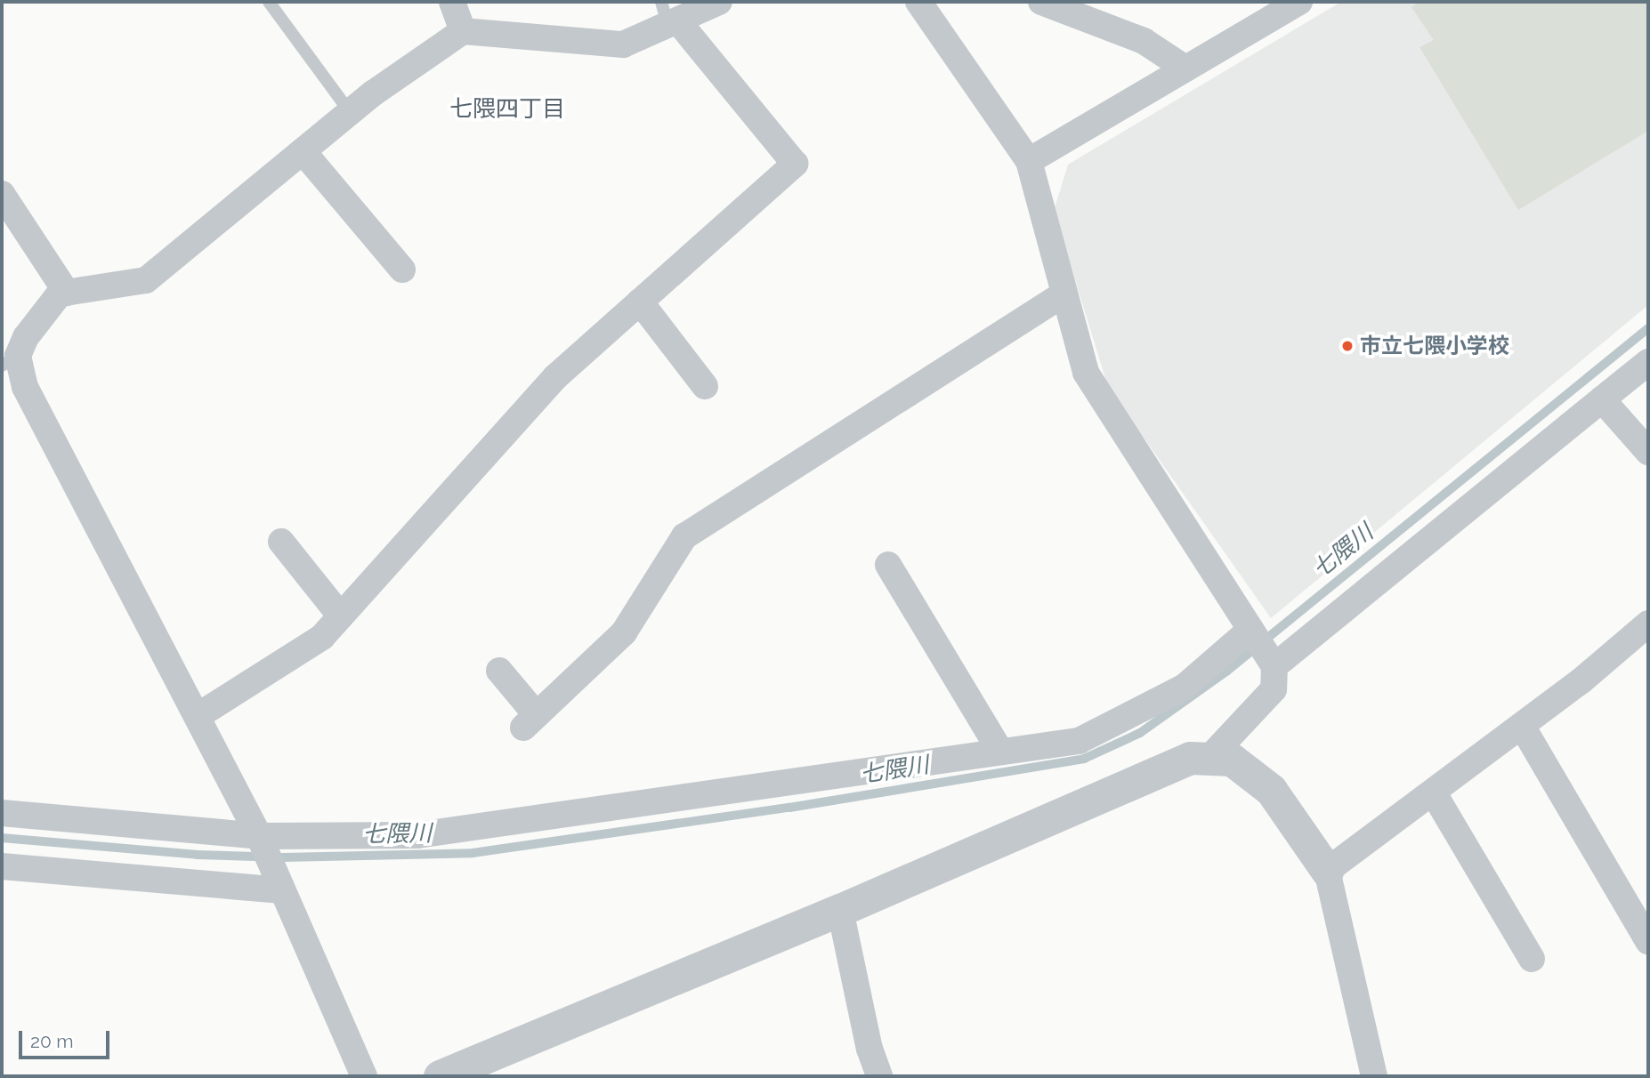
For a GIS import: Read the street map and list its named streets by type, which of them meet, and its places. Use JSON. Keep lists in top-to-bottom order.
{
  "districts": ["七隈四丁目"],
  "water": ["七隈川"],
  "places": ["市立七隈小学校"],
  "scale_bar": "20 m"
}
